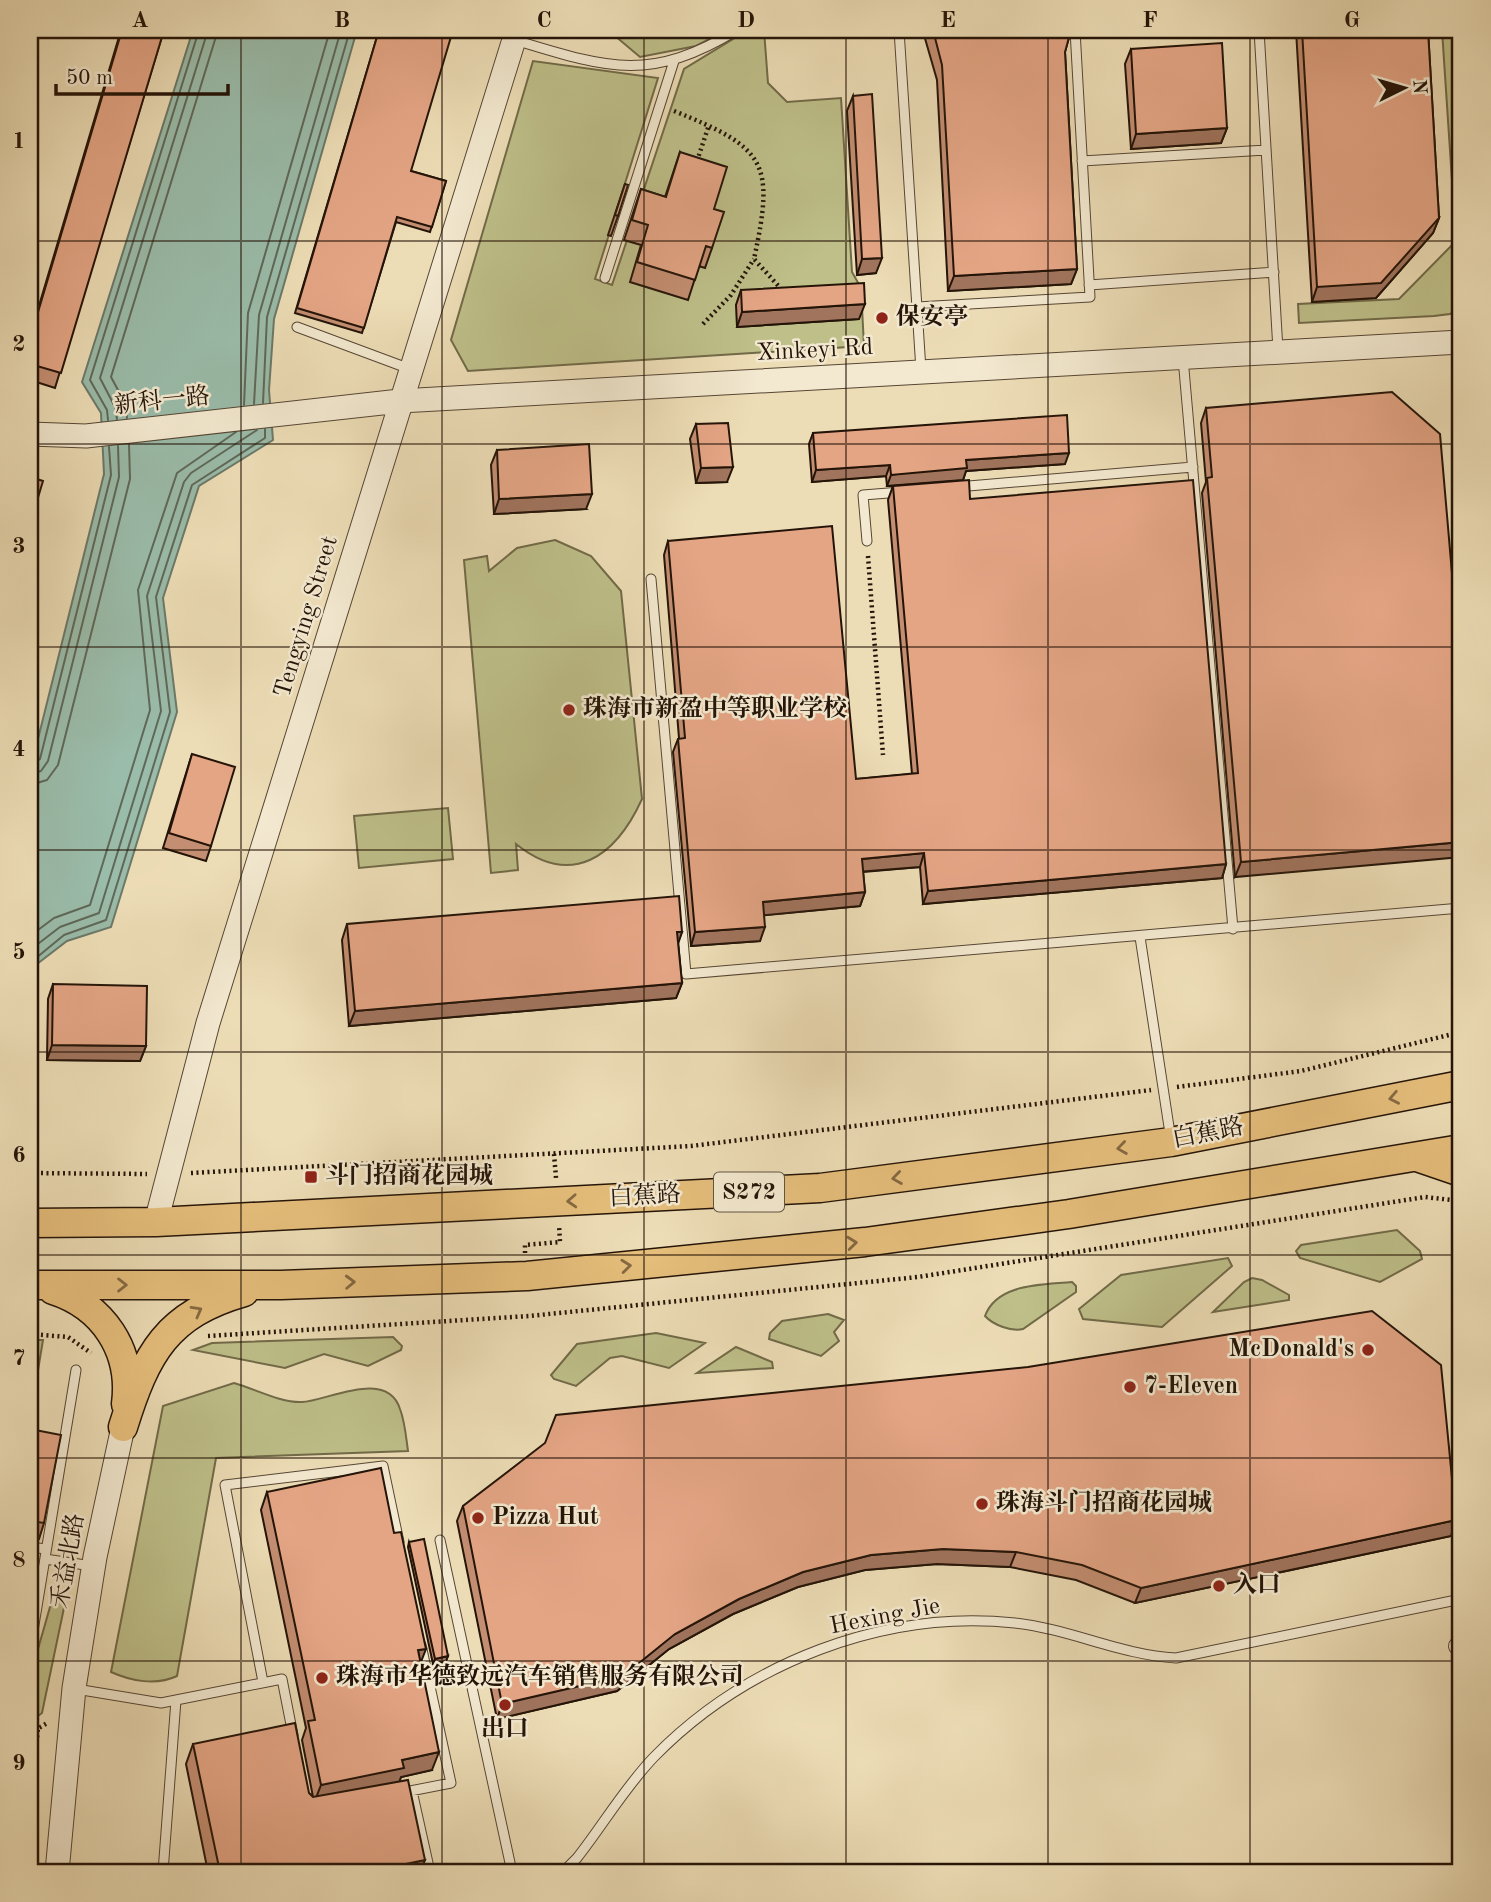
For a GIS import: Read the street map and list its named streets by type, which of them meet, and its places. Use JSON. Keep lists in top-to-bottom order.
{
  "streets": {
    "main road": ["白蕉路", "S272"],
    "street": [
      "Xinkeyi Rd",
      "新科一路",
      "Tengying Street",
      "禾益北路"
    ],
    "lane": ["Hexing Jie"]
  },
  "crossings": [
    ["Xinkeyi Rd", "新科一路"],
    ["Xinkeyi Rd", "Tengying Street"],
    ["Tengying Street", "白蕉路"]
  ],
  "places": {
    "other": [
      "保安亭",
      "珠海市新盈中等职业学校",
      "McDonald's",
      "7-Eleven",
      "珠海斗门招商花园城",
      "Pizza Hut",
      "入口",
      "珠海市华德致远汽车销售服务有限公司",
      "出口"
    ],
    "transit": ["斗门招商花园城"]
  },
  "scale_bar": "50 m",
  "north": "right",
  "grid": {
    "columns": [
      "A",
      "B",
      "C",
      "D",
      "E",
      "F",
      "G"
    ],
    "rows": [
      "1",
      "2",
      "3",
      "4",
      "5",
      "6",
      "7",
      "8",
      "9"
    ]
  }
}
